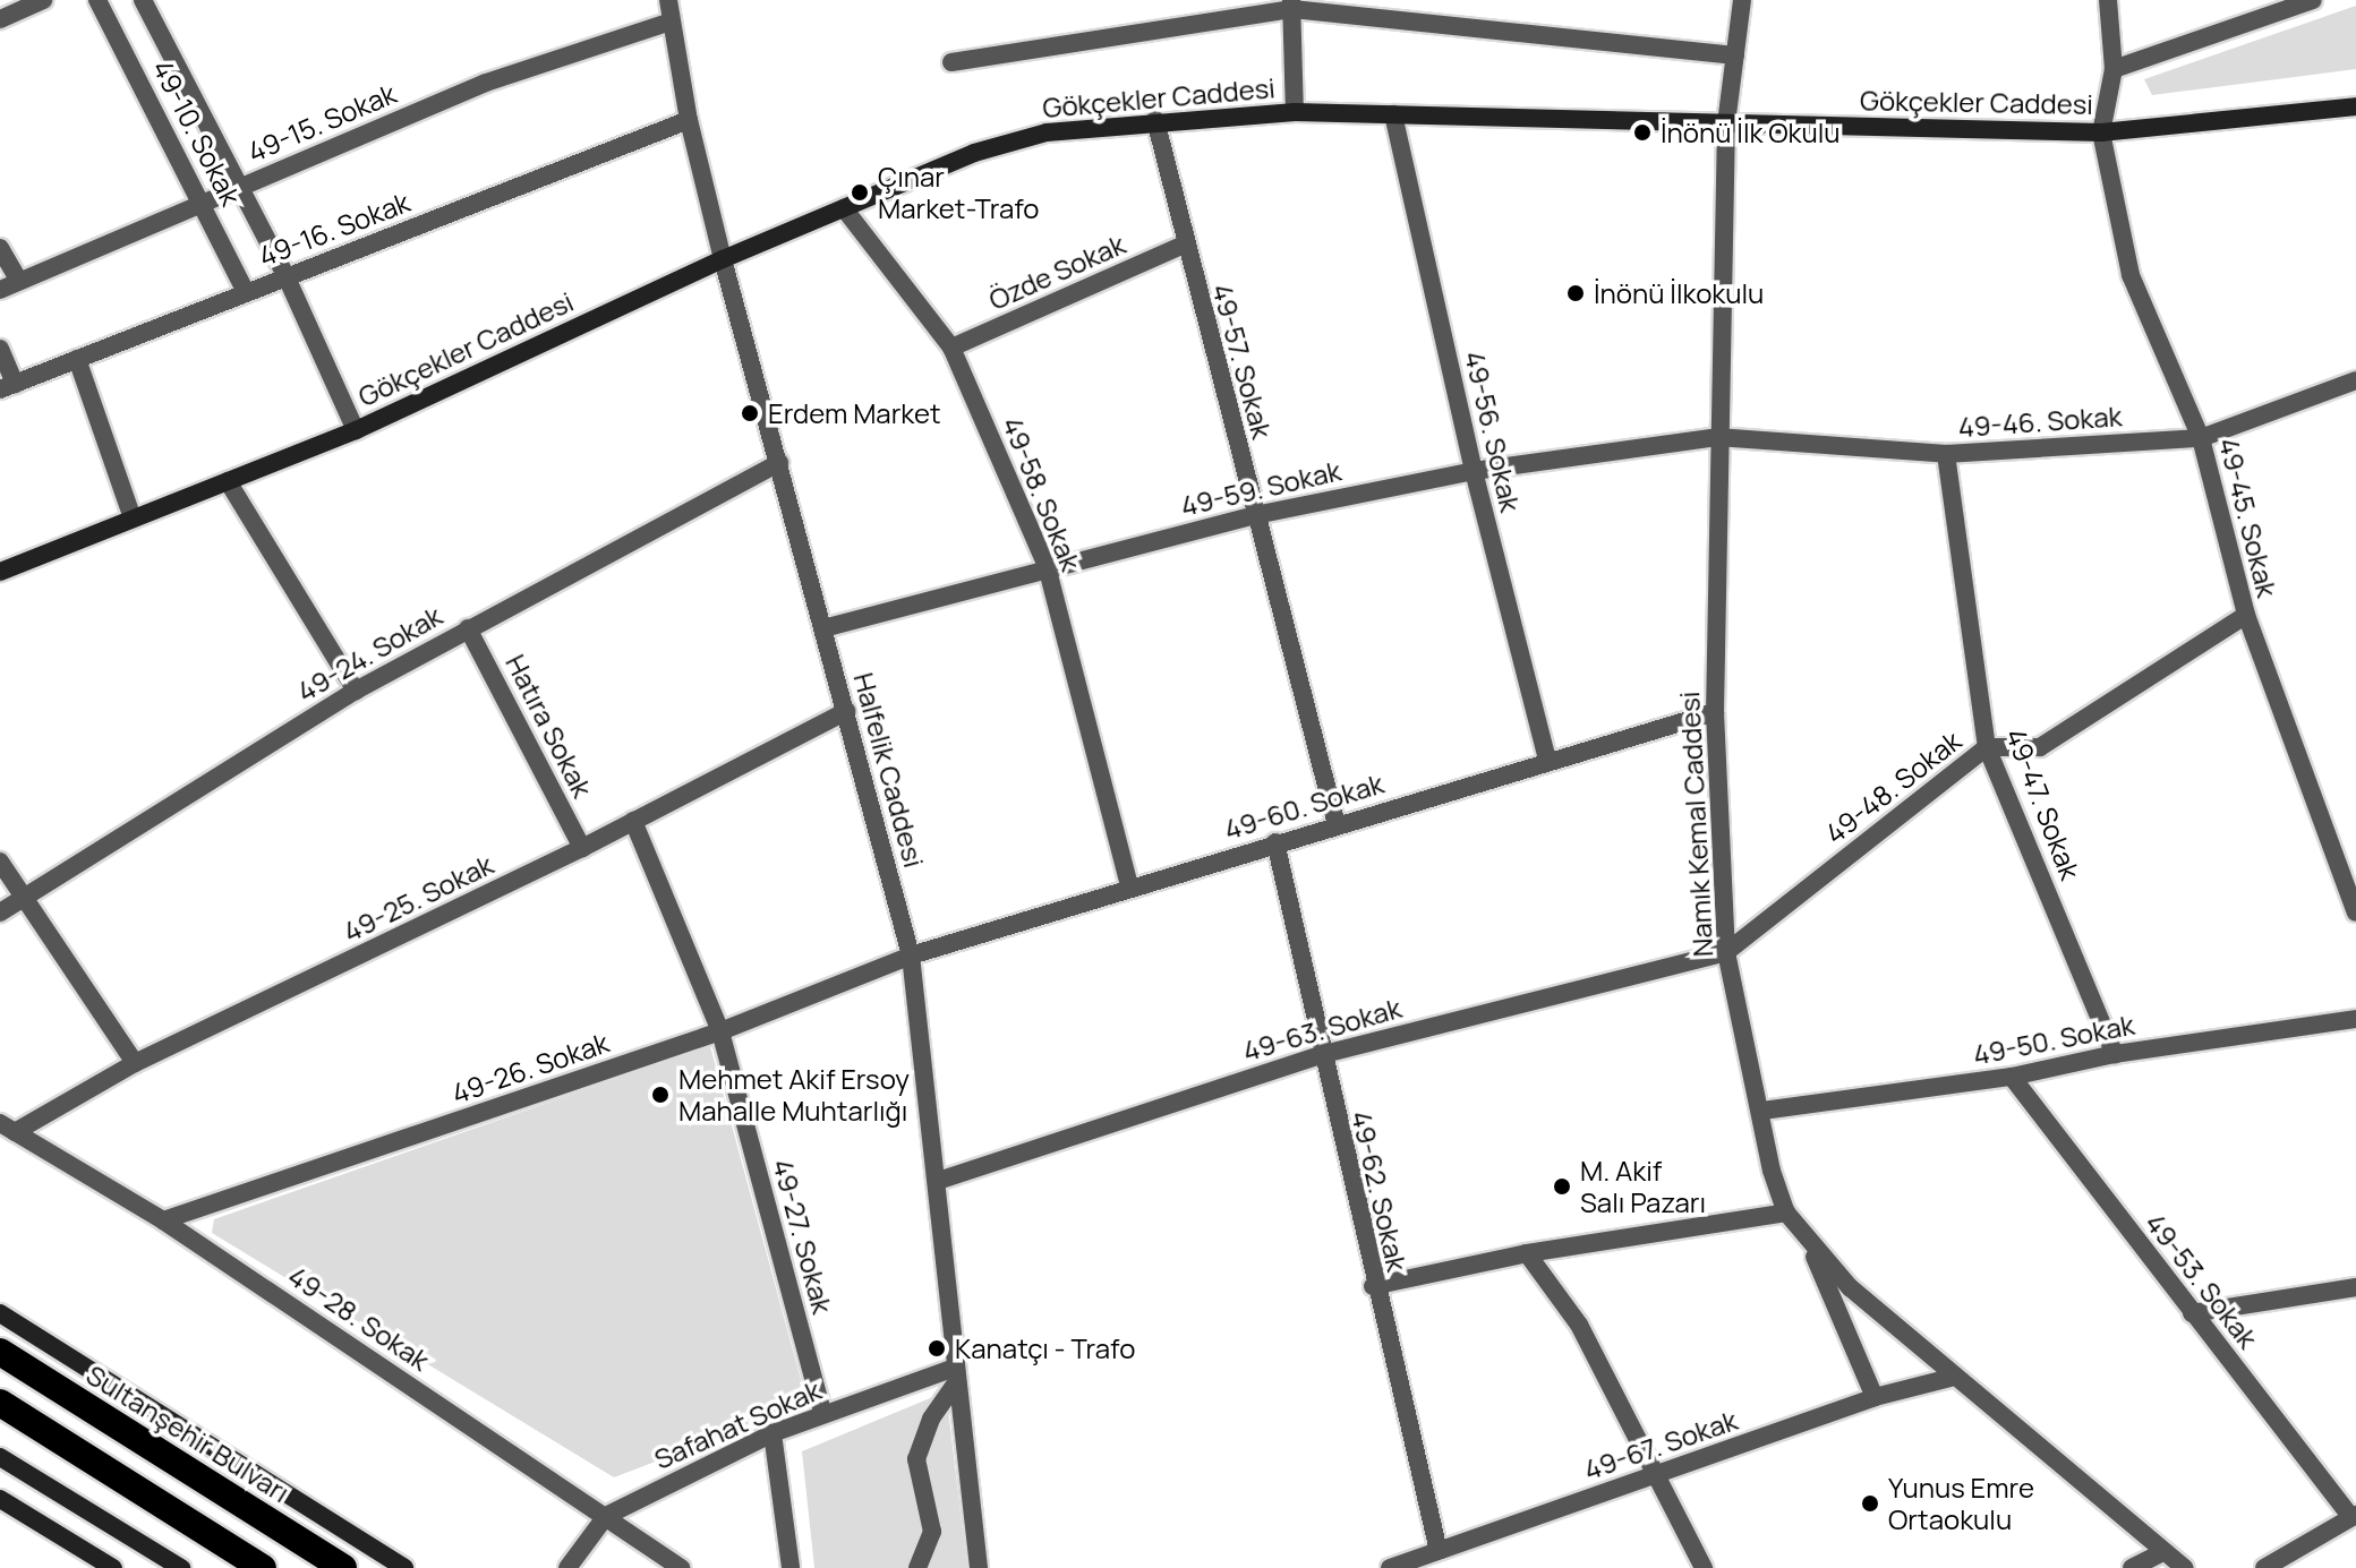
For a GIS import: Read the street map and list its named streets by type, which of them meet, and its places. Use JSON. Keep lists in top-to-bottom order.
{
  "streets": {
    "highway": ["Sultanşehir Bulvarı"],
    "main road": ["Gökçekler Caddesi"],
    "street": [
      "49-15. Sokak",
      "49-10. Sokak",
      "49-16. Sokak",
      "Özde Sokak",
      "49-57. Sokak",
      "49-46. Sokak",
      "49-56. Sokak",
      "49-59. Sokak",
      "49-58. Sokak",
      "49-45. Sokak",
      "49-24. Sokak",
      "Hatıra Sokak",
      "Halfelik Caddesi",
      "49-48. Sokak",
      "49-47. Sokak",
      "49-60. Sokak",
      "Namık Kemal Caddesi",
      "49-25. Sokak",
      "49-63. Sokak",
      "49-50. Sokak",
      "49-26. Sokak",
      "49-62. Sokak",
      "49-27. Sokak",
      "49-53. Sokak",
      "49-28. Sokak",
      "Safahat Sokak",
      "49-67. Sokak"
    ]
  },
  "crossings": [
    ["Gökçekler Caddesi", "49-10. Sokak"],
    ["Gökçekler Caddesi", "49-57. Sokak"],
    ["Gökçekler Caddesi", "49-56. Sokak"],
    ["Gökçekler Caddesi", "49-58. Sokak"],
    ["Gökçekler Caddesi", "49-45. Sokak"],
    ["Gökçekler Caddesi", "Halfelik Caddesi"],
    ["Gökçekler Caddesi", "Namık Kemal Caddesi"],
    ["49-15. Sokak", "49-10. Sokak"],
    ["49-15. Sokak", "Halfelik Caddesi"],
    ["49-10. Sokak", "49-16. Sokak"],
    ["49-16. Sokak", "Halfelik Caddesi"],
    ["Özde Sokak", "49-57. Sokak"],
    ["Özde Sokak", "49-58. Sokak"],
    ["49-57. Sokak", "49-59. Sokak"],
    ["49-57. Sokak", "49-60. Sokak"],
    ["49-46. Sokak", "49-59. Sokak"],
    ["49-46. Sokak", "49-45. Sokak"],
    ["49-46. Sokak", "49-47. Sokak"],
    ["49-46. Sokak", "Namık Kemal Caddesi"],
    ["49-56. Sokak", "49-59. Sokak"],
    ["49-56. Sokak", "49-60. Sokak"],
    ["49-59. Sokak", "49-58. Sokak"],
    ["49-59. Sokak", "Halfelik Caddesi"],
    ["49-59. Sokak", "Namık Kemal Caddesi"],
    ["49-58. Sokak", "49-60. Sokak"],
    ["49-45. Sokak", "49-48. Sokak"],
    ["49-24. Sokak", "Hatıra Sokak"],
    ["49-24. Sokak", "Halfelik Caddesi"],
    ["Hatıra Sokak", "49-25. Sokak"],
    ["Halfelik Caddesi", "49-60. Sokak"],
    ["Halfelik Caddesi", "49-25. Sokak"],
    ["Halfelik Caddesi", "49-63. Sokak"],
    ["Halfelik Caddesi", "49-26. Sokak"],
    ["Halfelik Caddesi", "Safahat Sokak"],
    ["49-48. Sokak", "49-47. Sokak"],
    ["49-48. Sokak", "Namık Kemal Caddesi"],
    ["49-48. Sokak", "49-63. Sokak"],
    ["49-47. Sokak", "49-50. Sokak"],
    ["49-60. Sokak", "Namık Kemal Caddesi"],
    ["49-60. Sokak", "49-26. Sokak"],
    ["49-60. Sokak", "49-62. Sokak"],
    ["Namık Kemal Caddesi", "49-63. Sokak"],
    ["Namık Kemal Caddesi", "49-50. Sokak"],
    ["Namık Kemal Caddesi", "49-67. Sokak"],
    ["49-25. Sokak", "49-27. Sokak"],
    ["49-25. Sokak", "49-28. Sokak"],
    ["49-63. Sokak", "49-62. Sokak"],
    ["49-50. Sokak", "49-53. Sokak"],
    ["49-26. Sokak", "49-27. Sokak"],
    ["49-26. Sokak", "49-28. Sokak"],
    ["49-62. Sokak", "49-67. Sokak"],
    ["49-27. Sokak", "Safahat Sokak"],
    ["49-28. Sokak", "Safahat Sokak"]
  ],
  "places": [
    "İnönü İlk Okulu",
    "Çınar Market-Trafo",
    "İnönü İlkokulu",
    "Erdem Market",
    "Mehmet Akif Ersoy Mahalle Muhtarlığı",
    "M. Akif Salı Pazarı",
    "Kanatçı - Trafo",
    "Yunus Emre Ortaokulu"
  ]
}
